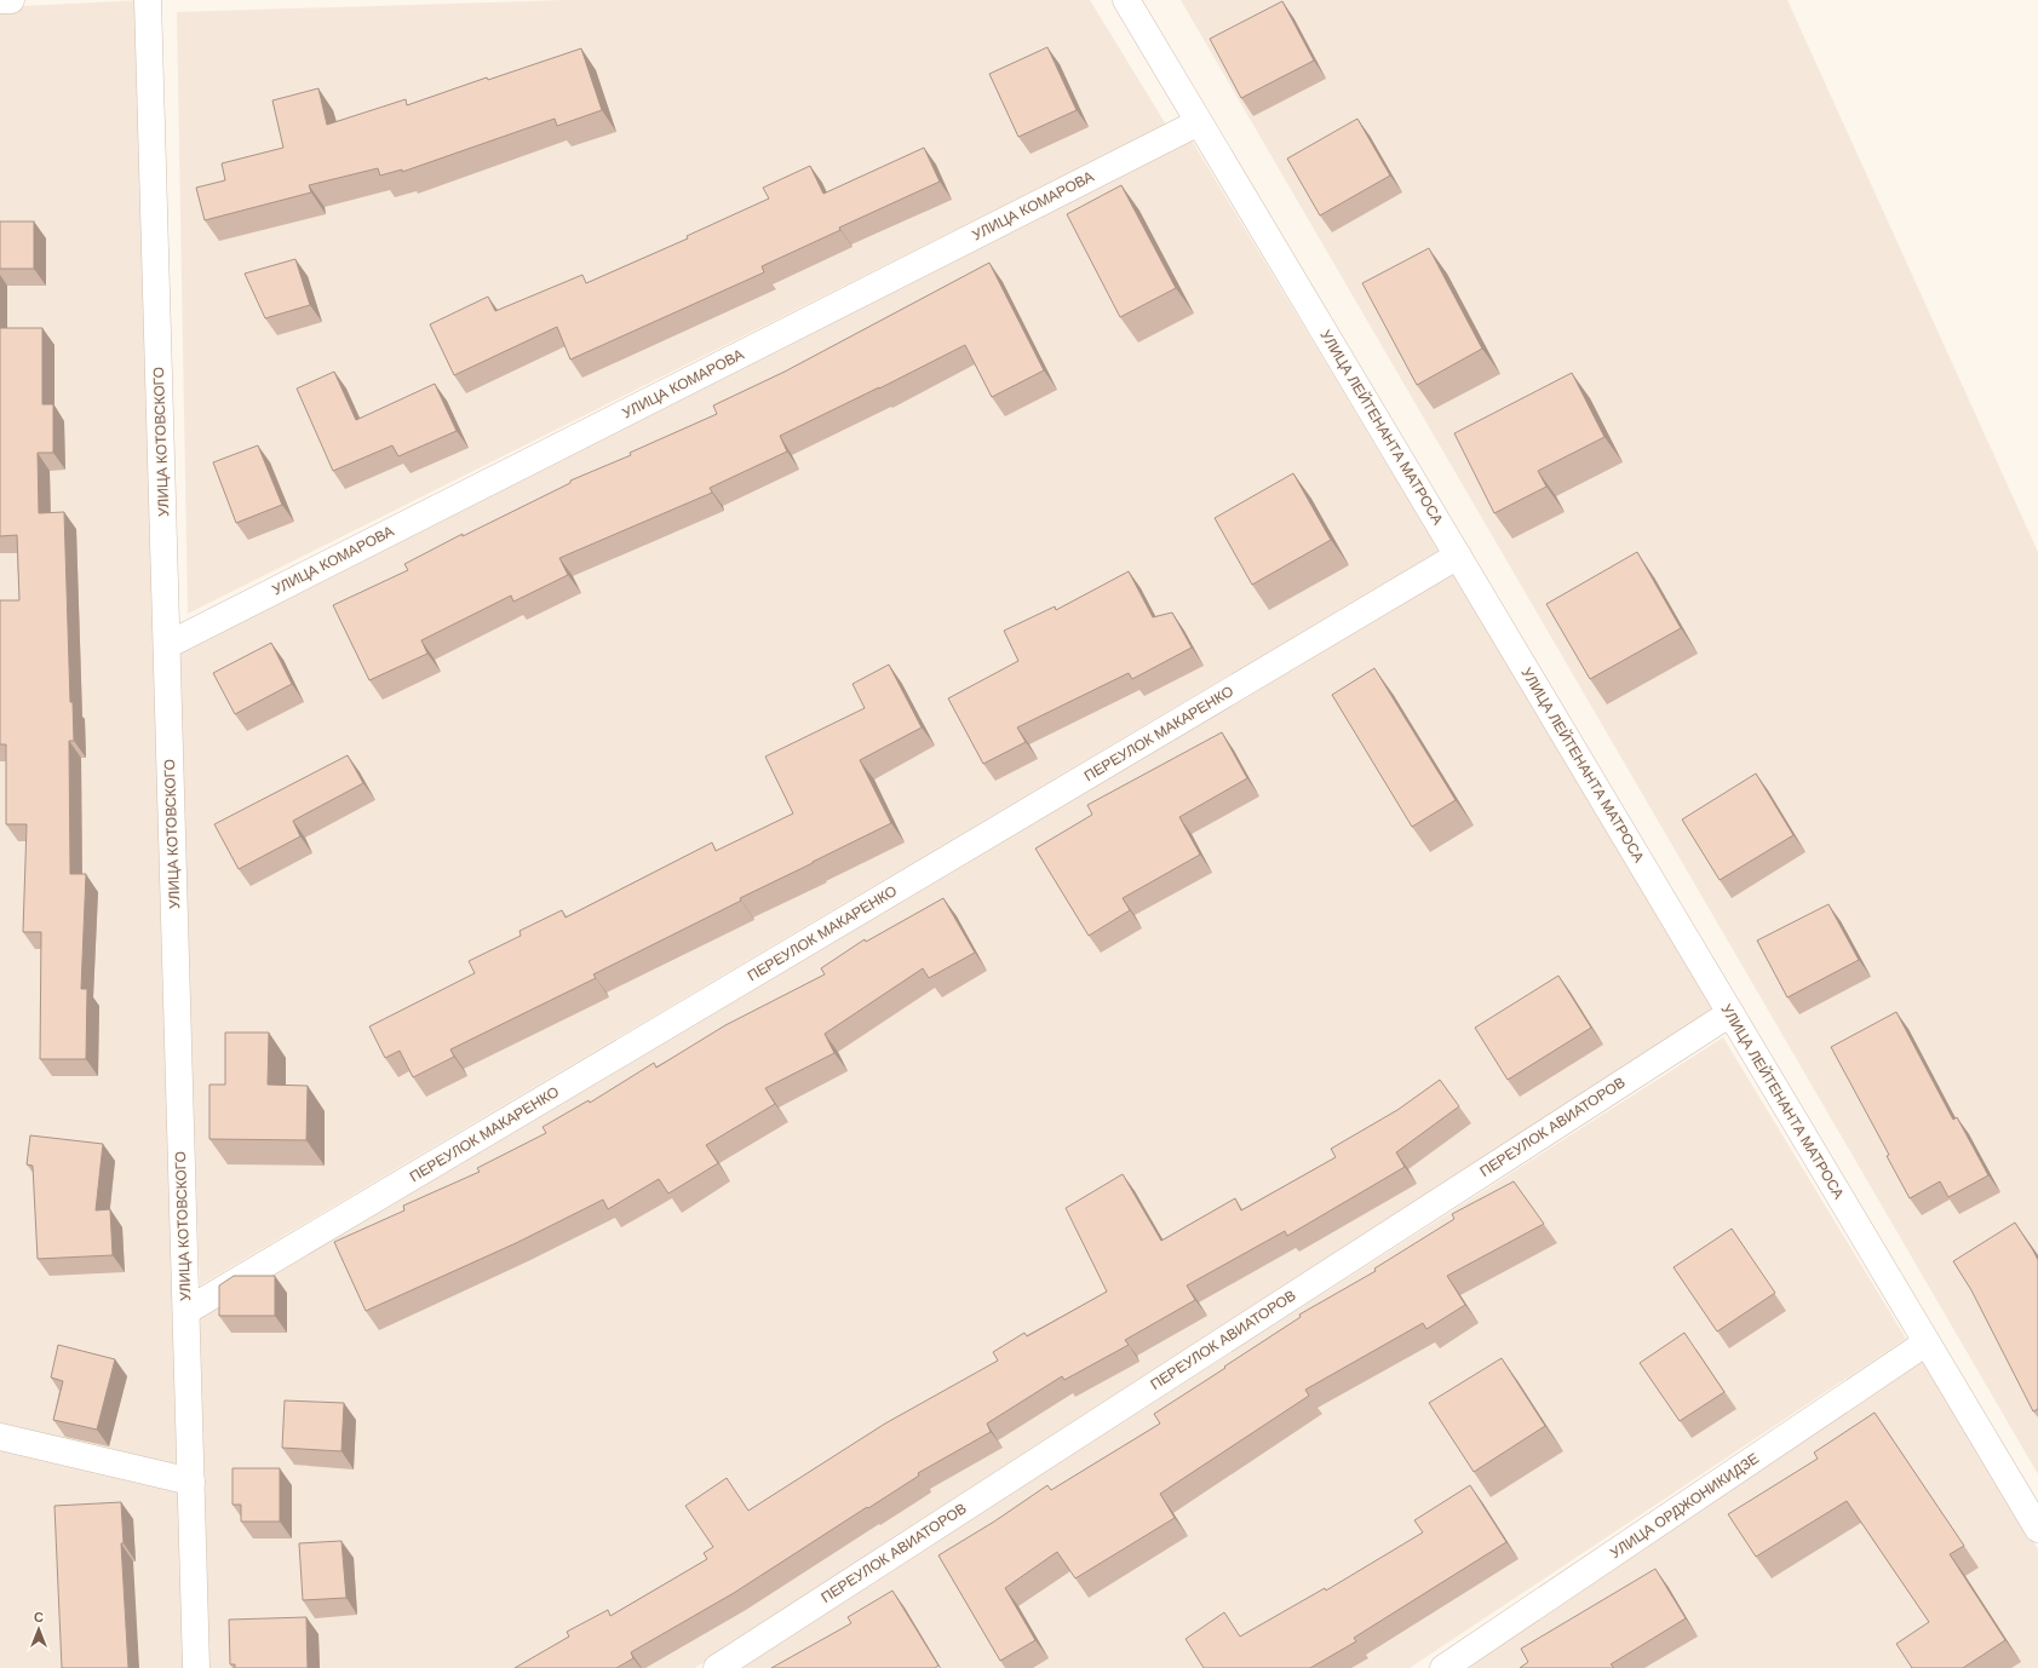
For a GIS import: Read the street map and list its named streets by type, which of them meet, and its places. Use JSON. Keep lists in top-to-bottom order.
{
  "streets": {
    "street": [
      "УЛИЦА КОМАРОВА",
      "УЛИЦА ЛЕЙТЕНАНТА МАТРОСА",
      "УЛИЦА КОТОВСКОГО",
      "ПЕРЕУЛОК МАКАРЕНКО",
      "ПЕРЕУЛОК АВИАТОРОВ",
      "УЛИЦА ОРДЖОНИКИДЗЕ"
    ]
  },
  "crossings": [
    ["УЛИЦА КОМАРОВА", "УЛИЦА ЛЕЙТЕНАНТА МАТРОСА"],
    ["УЛИЦА КОМАРОВА", "УЛИЦА КОТОВСКОГО"],
    ["УЛИЦА ЛЕЙТЕНАНТА МАТРОСА", "ПЕРЕУЛОК МАКАРЕНКО"],
    ["УЛИЦА ЛЕЙТЕНАНТА МАТРОСА", "ПЕРЕУЛОК АВИАТОРОВ"],
    ["УЛИЦА ЛЕЙТЕНАНТА МАТРОСА", "УЛИЦА ОРДЖОНИКИДЗЕ"],
    ["УЛИЦА КОТОВСКОГО", "ПЕРЕУЛОК МАКАРЕНКО"]
  ],
  "north": "top"
}
